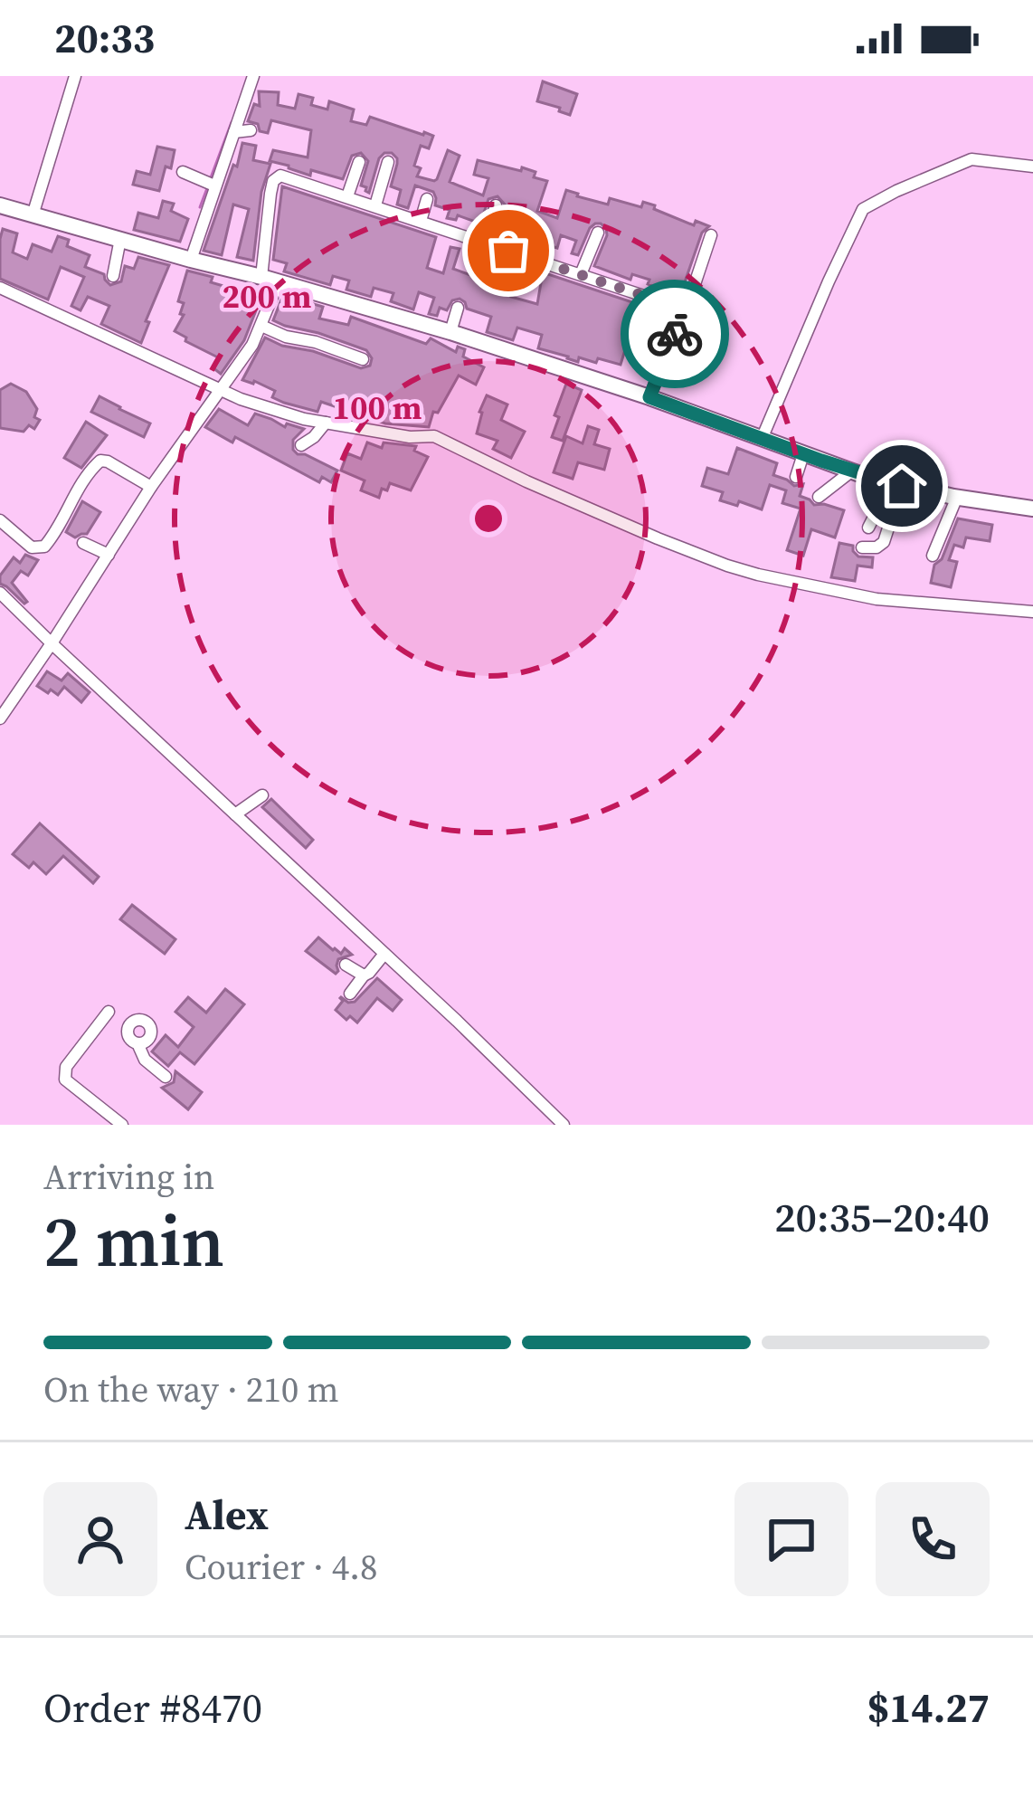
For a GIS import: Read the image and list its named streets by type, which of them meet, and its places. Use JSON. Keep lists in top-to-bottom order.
{
  "page": {
    "status": "20:33",
    "heading": ["2 min", "Arriving in", "20:35–20:40"],
    "panel": [
      "Alex",
      "Courier · 4.8",
      "Order #8470",
      "$14.27"
    ],
    "bar": "On the way · 210 m"
  },
  "rings": ["200 m", "100 m"]
}
